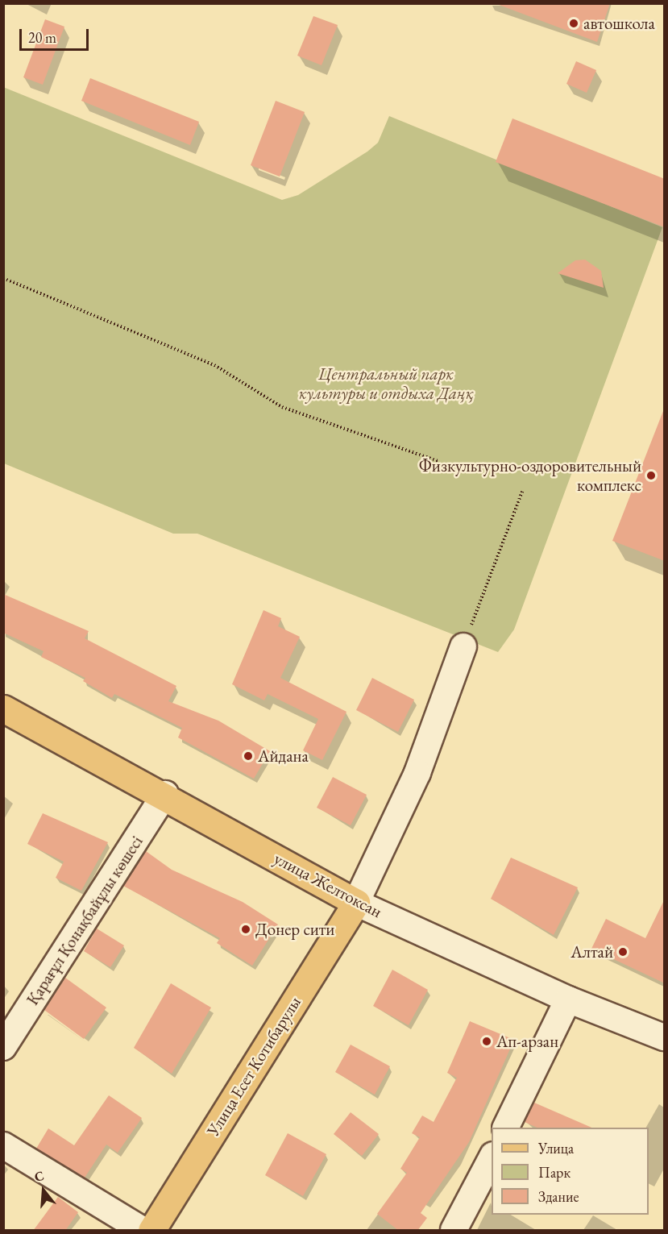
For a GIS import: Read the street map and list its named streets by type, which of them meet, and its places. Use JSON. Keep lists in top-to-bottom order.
{
  "streets": {
    "main road": ["улица Желтоксан", "Улица Есет Котибарулы"],
    "street": ["Қарағұл Қонақбайұлы көшесі"]
  },
  "crossings": [
    ["улица Желтоксан", "Қарағұл Қонақбайұлы көшесі"],
    ["улица Желтоксан", "Улица Есет Котибарулы"]
  ],
  "parks": ["Центральный парк культуры и отдыха Даңқ"],
  "places": [
    "автошкола",
    "Физкультурно-оздоровительный комплекс",
    "Айдана",
    "Донер сити",
    "Алтай",
    "Ап-арзан"
  ],
  "legend": ["Улица", "Парк", "Здание"],
  "scale_bar": "20 m",
  "north": "top"
}
